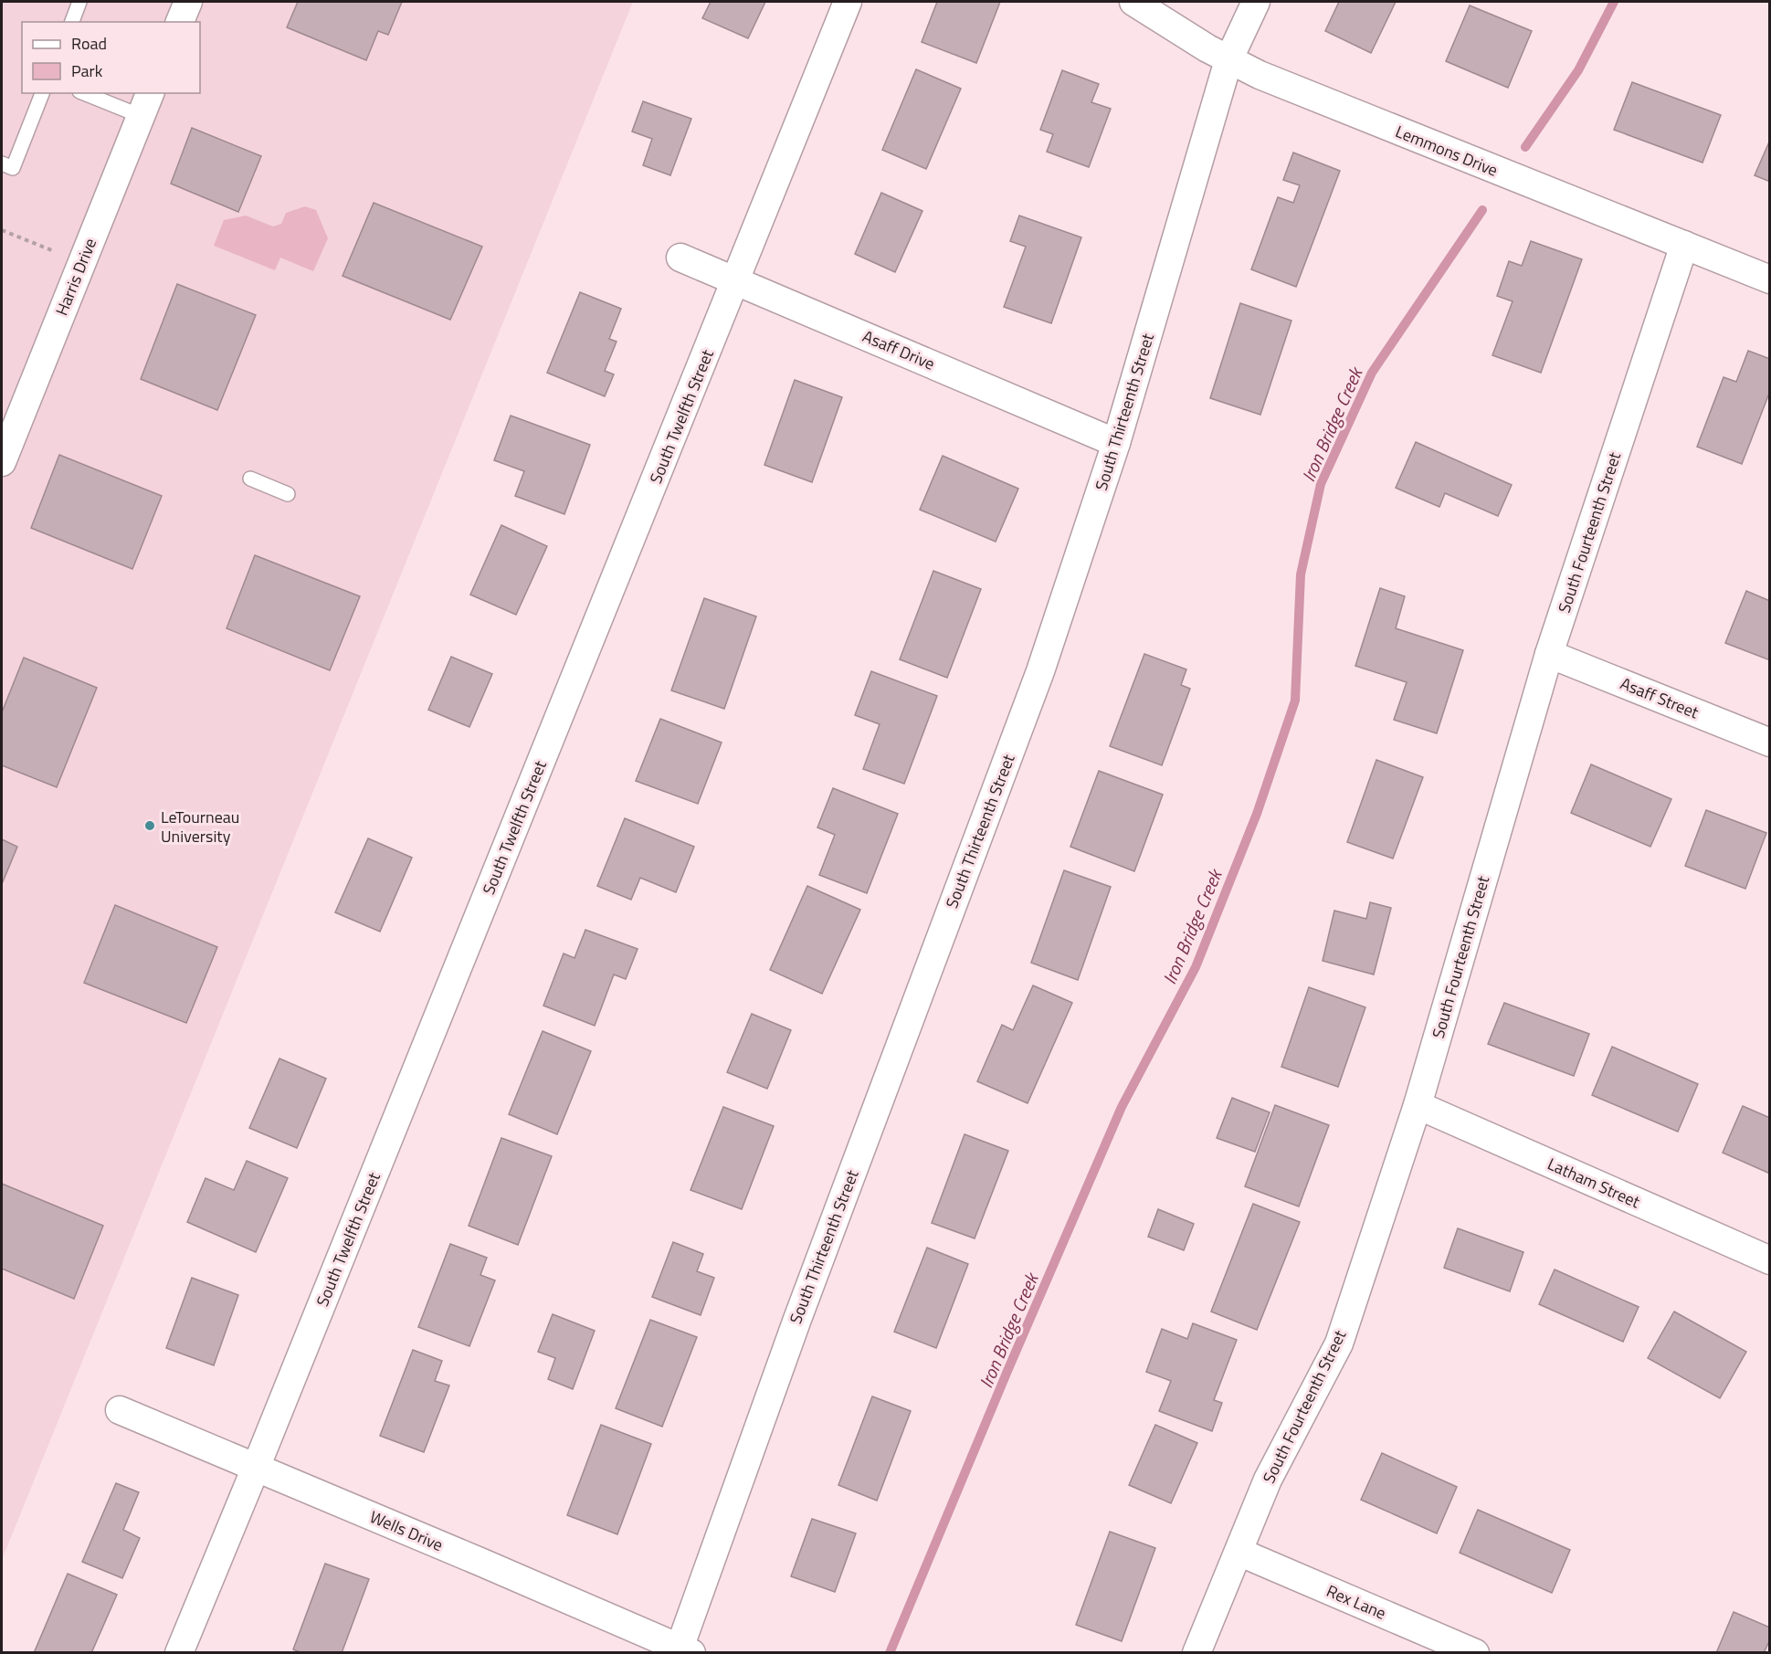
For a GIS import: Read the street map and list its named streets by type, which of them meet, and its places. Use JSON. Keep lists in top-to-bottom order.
{
  "streets": {
    "street": [
      "Lemmons Drive",
      "Harris Drive",
      "Asaff Drive",
      "South Thirteenth Street",
      "South Twelfth Street",
      "South Fourteenth Street",
      "Asaff Street",
      "Latham Street",
      "Wells Drive",
      "Rex Lane"
    ]
  },
  "crossings": [
    ["Lemmons Drive", "South Thirteenth Street"],
    ["Lemmons Drive", "South Fourteenth Street"],
    ["Asaff Drive", "South Thirteenth Street"],
    ["Asaff Drive", "South Twelfth Street"],
    ["South Thirteenth Street", "Wells Drive"],
    ["South Twelfth Street", "Wells Drive"],
    ["South Fourteenth Street", "Asaff Street"],
    ["South Fourteenth Street", "Latham Street"],
    ["South Fourteenth Street", "Rex Lane"]
  ],
  "water": ["Iron Bridge Creek"],
  "places": ["LeTourneau University"],
  "legend": ["Road", "Park"]
}
